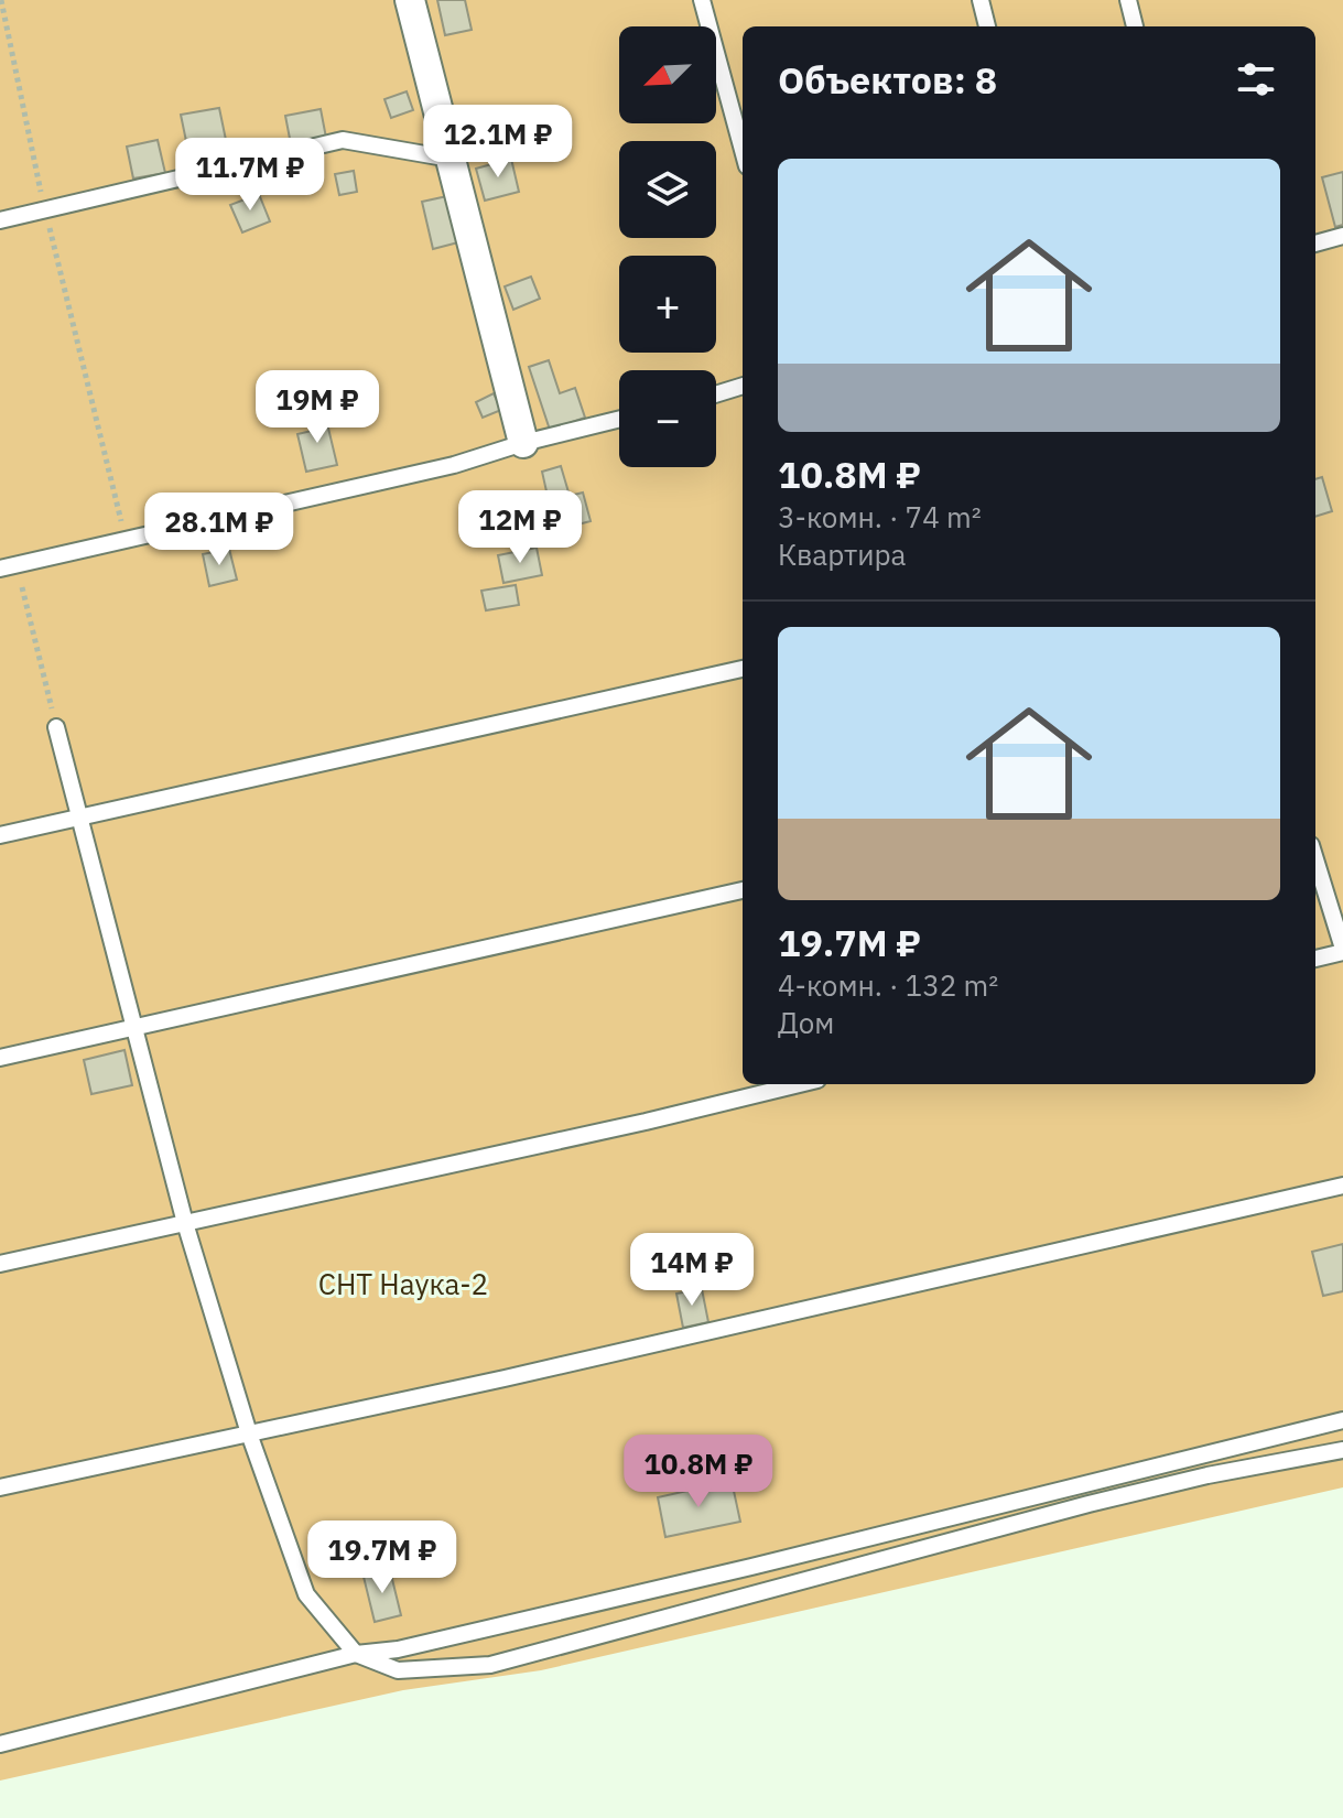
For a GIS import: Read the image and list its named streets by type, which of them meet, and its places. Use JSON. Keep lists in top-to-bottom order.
{
  "parks": ["СНТ Наука-2"],
  "north": "bottom left",
  "page": {
    "map_buttons": ["+", "−"],
    "heading": "Объектов: 8",
    "price": [
      "12.1M ₽",
      "11.7M ₽",
      "19M ₽",
      "12M ₽",
      "28.1M ₽",
      "14M ₽",
      "10.8M ₽",
      "19.7M ₽"
    ],
    "list": [
      {
        "name": "10.8M ₽",
        "note": "3-комн. · 74 m² · Квартира"
      },
      {
        "name": "19.7M ₽",
        "note": "4-комн. · 132 m² · Дом"
      }
    ]
  }
}
